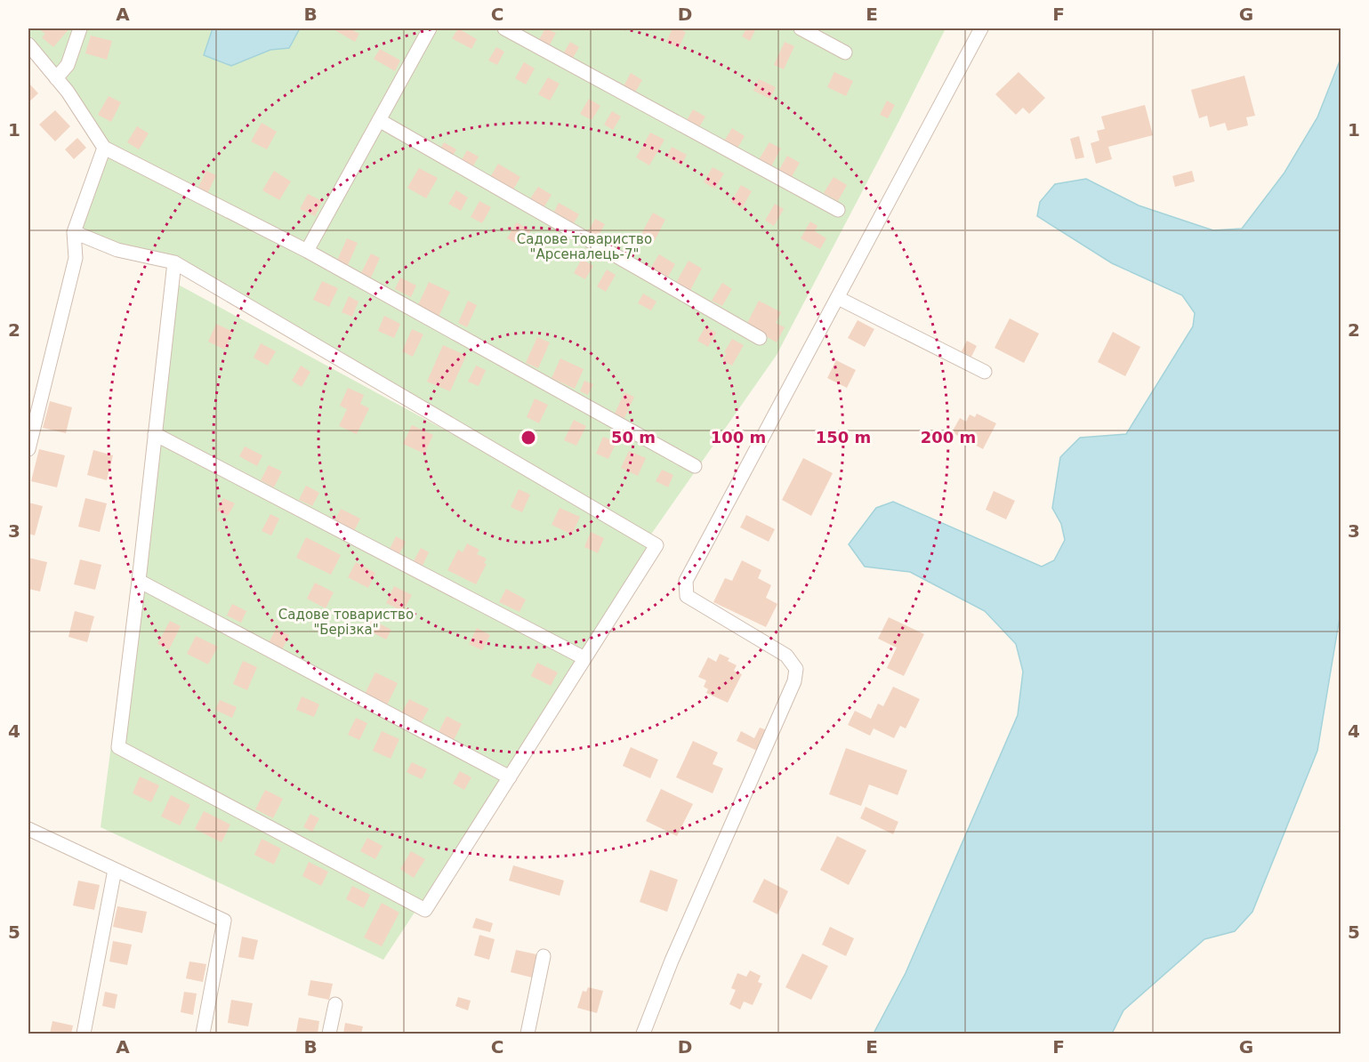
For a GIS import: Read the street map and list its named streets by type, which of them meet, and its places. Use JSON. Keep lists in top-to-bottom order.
{
  "parks": ["Садове товариство \"Арсеналець-7\"", "Садове товариство \"Берізка\""],
  "grid": {
    "columns": [
      "A",
      "B",
      "C",
      "D",
      "E",
      "F",
      "G"
    ],
    "rows": [
      "1",
      "2",
      "3",
      "4",
      "5"
    ]
  },
  "rings": [
    "50 m",
    "100 m",
    "150 m",
    "200 m"
  ]
}
